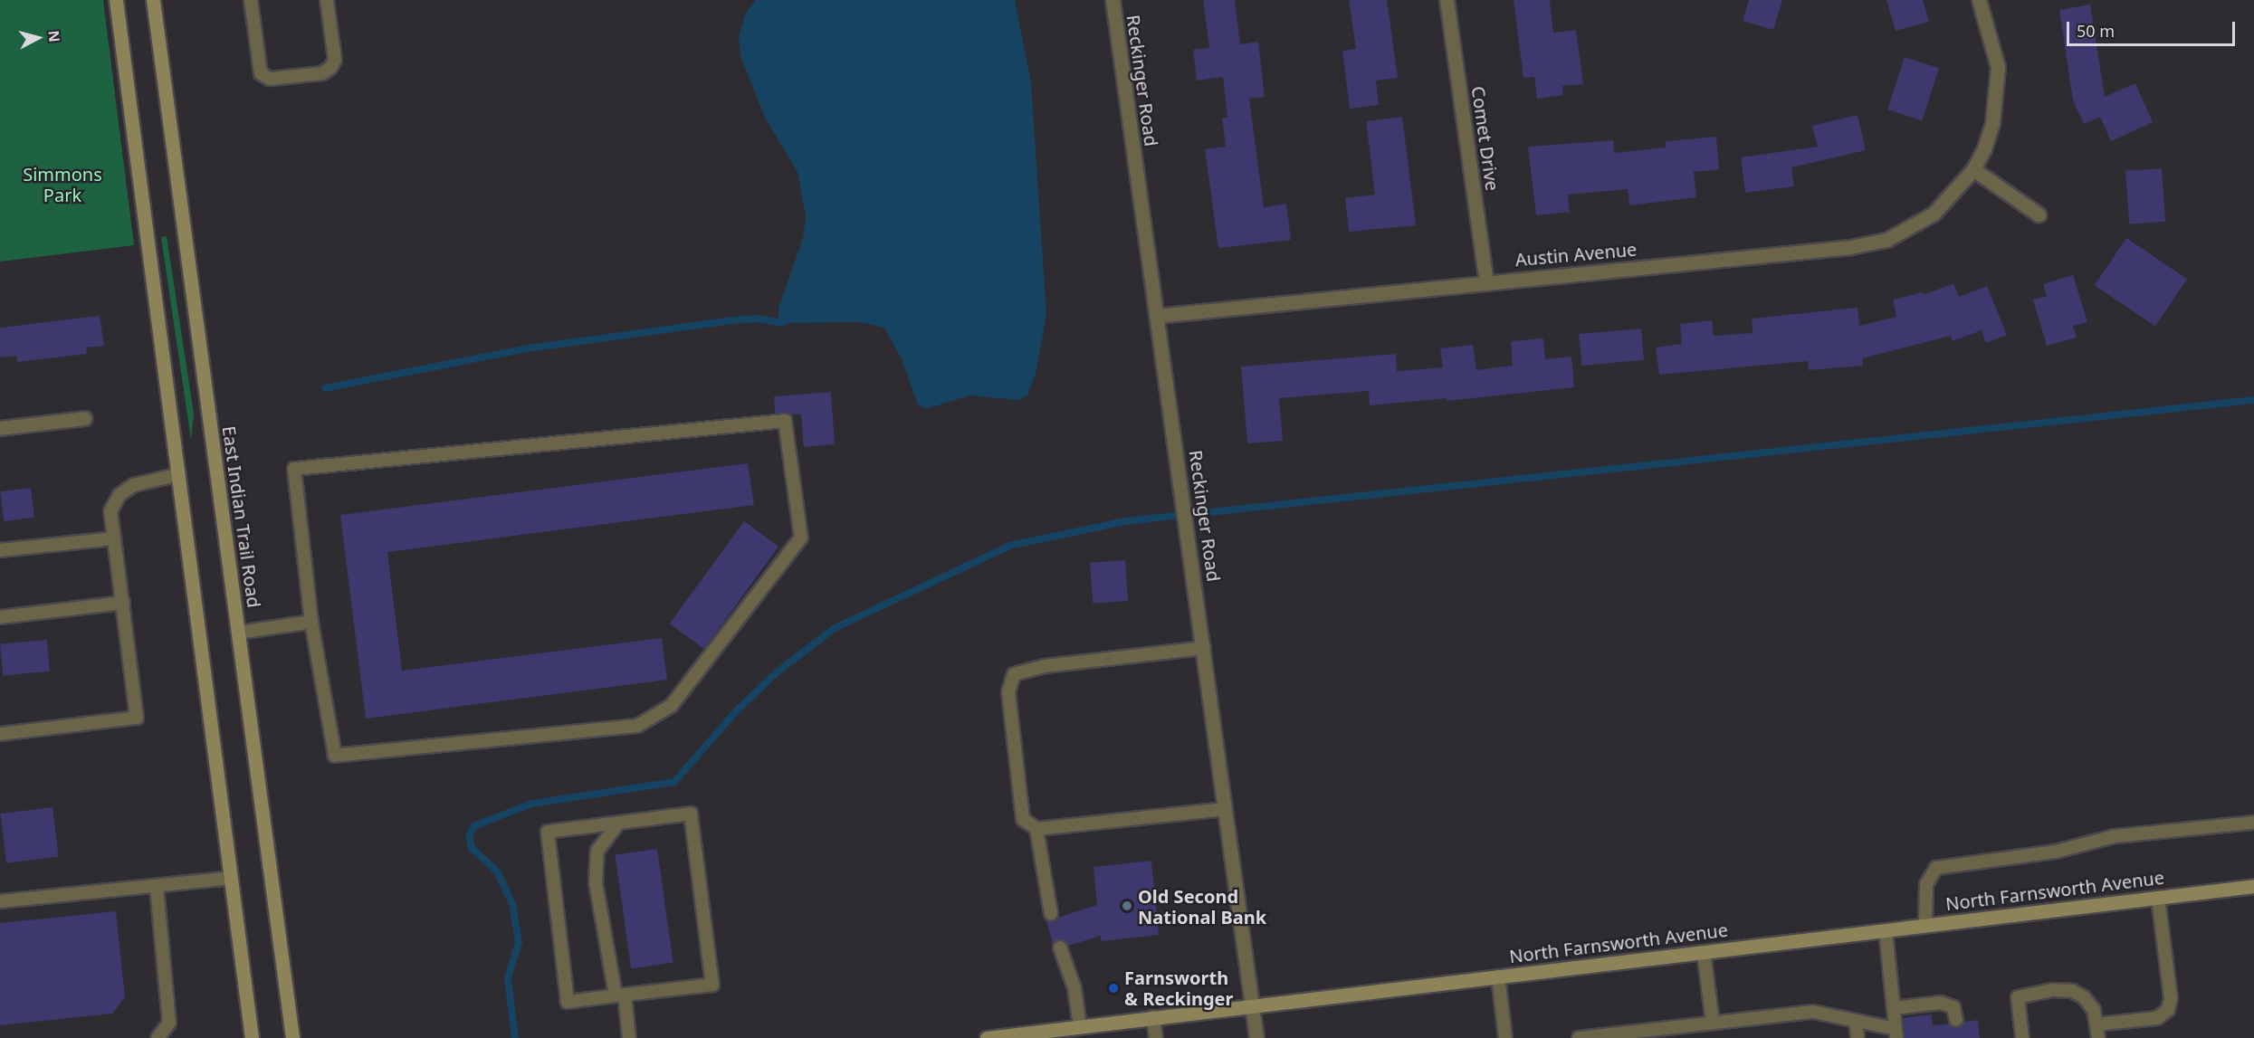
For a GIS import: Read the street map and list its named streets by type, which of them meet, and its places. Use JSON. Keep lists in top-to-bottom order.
{
  "streets": {
    "main road": ["East Indian Trail Road", "North Farnsworth Avenue"],
    "street": ["Reckinger Road", "Comet Drive", "Austin Avenue"]
  },
  "crossings": [
    ["Reckinger Road", "Austin Avenue"],
    ["Reckinger Road", "North Farnsworth Avenue"],
    ["Comet Drive", "Austin Avenue"]
  ],
  "parks": ["Simmons Park"],
  "places": ["Old Second National Bank", "Farnsworth & Reckinger"],
  "scale_bar": "50 m",
  "north": "right"
}
